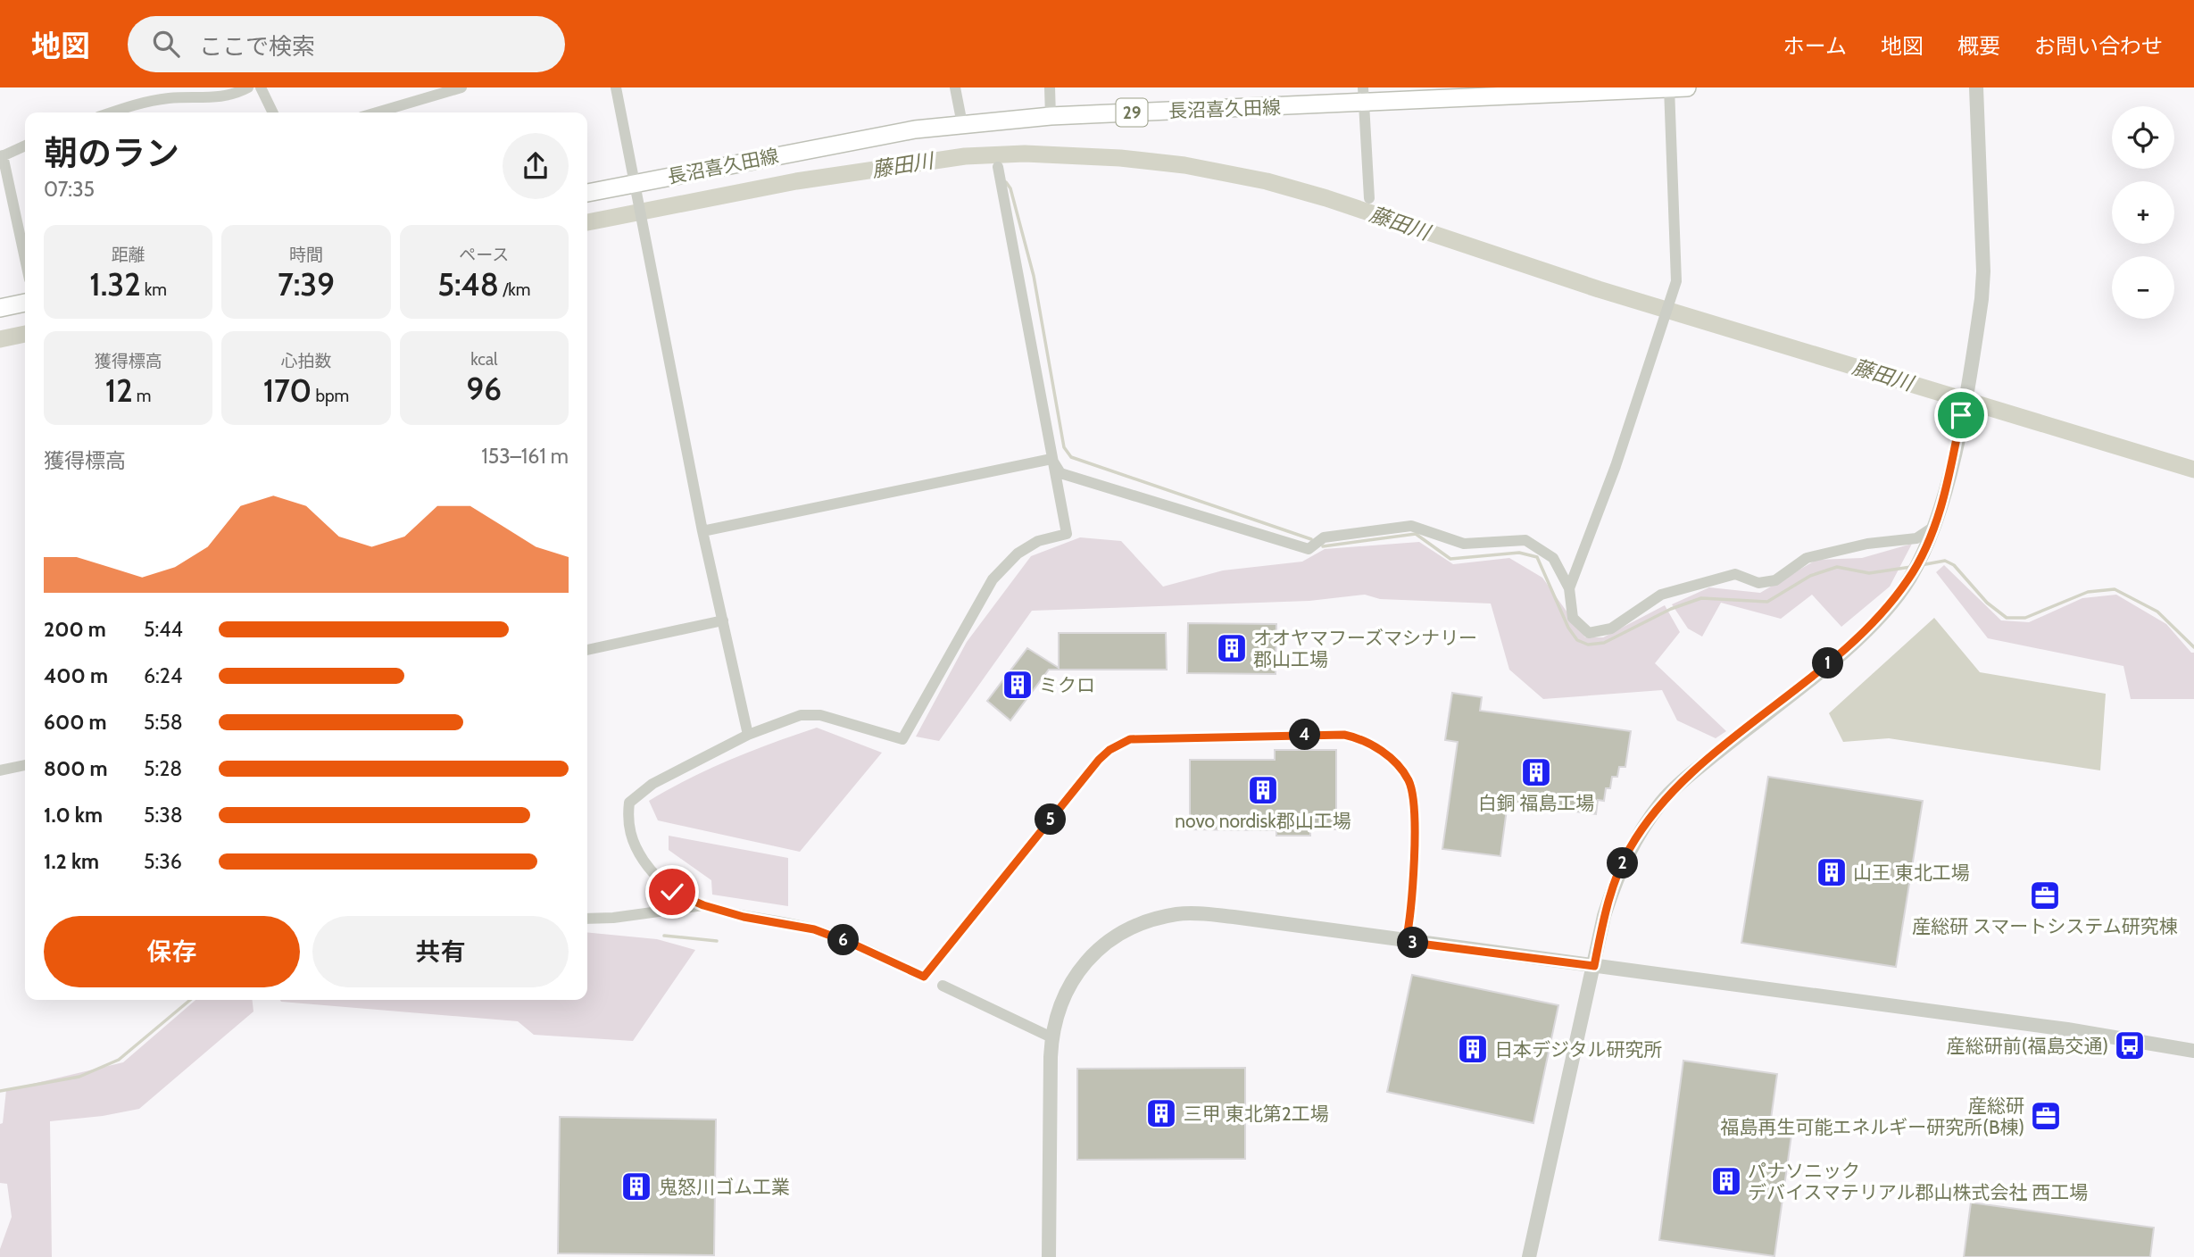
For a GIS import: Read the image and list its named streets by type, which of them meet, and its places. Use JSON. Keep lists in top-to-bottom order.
{
  "streets": {
    "main road": ["長沼喜久田線", "29"]
  },
  "water": ["藤田川"],
  "places": {
    "building": [
      "オオヤマフーズマシナリー 郡山工場",
      "ミクロ",
      "白銅 福島工場",
      "novo nordisk郡山工場",
      "山王 東北工場",
      "日本デジタル研究所",
      "三甲 東北第2工場",
      "パナソニック デバイスマテリアル郡山株式会社 西工場",
      "鬼怒川ゴム工業"
    ],
    "office": ["産総研 スマートシステム研究棟", "産総研 福島再生可能エネルギー研究所(B棟)"],
    "bus stop": ["産総研前(福島交通)"]
  },
  "page": {
    "header": "地図",
    "search": "ここで検索",
    "nav": [
      "ホーム",
      "地図",
      "概要",
      "お問い合わせ"
    ],
    "map_buttons": ["+", "−"],
    "heading": ["朝のラン", "07:35"],
    "stats": [
      ["距離", "1.32 km"],
      ["時間", "7:39"],
      ["ペース", "5:48 /km"],
      ["獲得標高", "12 m"],
      ["心拍数", "170 bpm"],
      ["kcal", "96"]
    ],
    "chart": ["獲得標高", "153–161 m"],
    "list": [
      {
        "name": "200 m",
        "note": "5:44"
      },
      {
        "name": "400 m",
        "note": "6:24"
      },
      {
        "name": "600 m",
        "note": "5:58"
      },
      {
        "name": "800 m",
        "note": "5:28"
      },
      {
        "name": "1.0 km",
        "note": "5:38"
      },
      {
        "name": "1.2 km",
        "note": "5:36"
      }
    ],
    "pins": [
      "1",
      "4",
      "5",
      "2",
      "6",
      "3"
    ],
    "buttons": ["保存", "共有"]
  }
}
